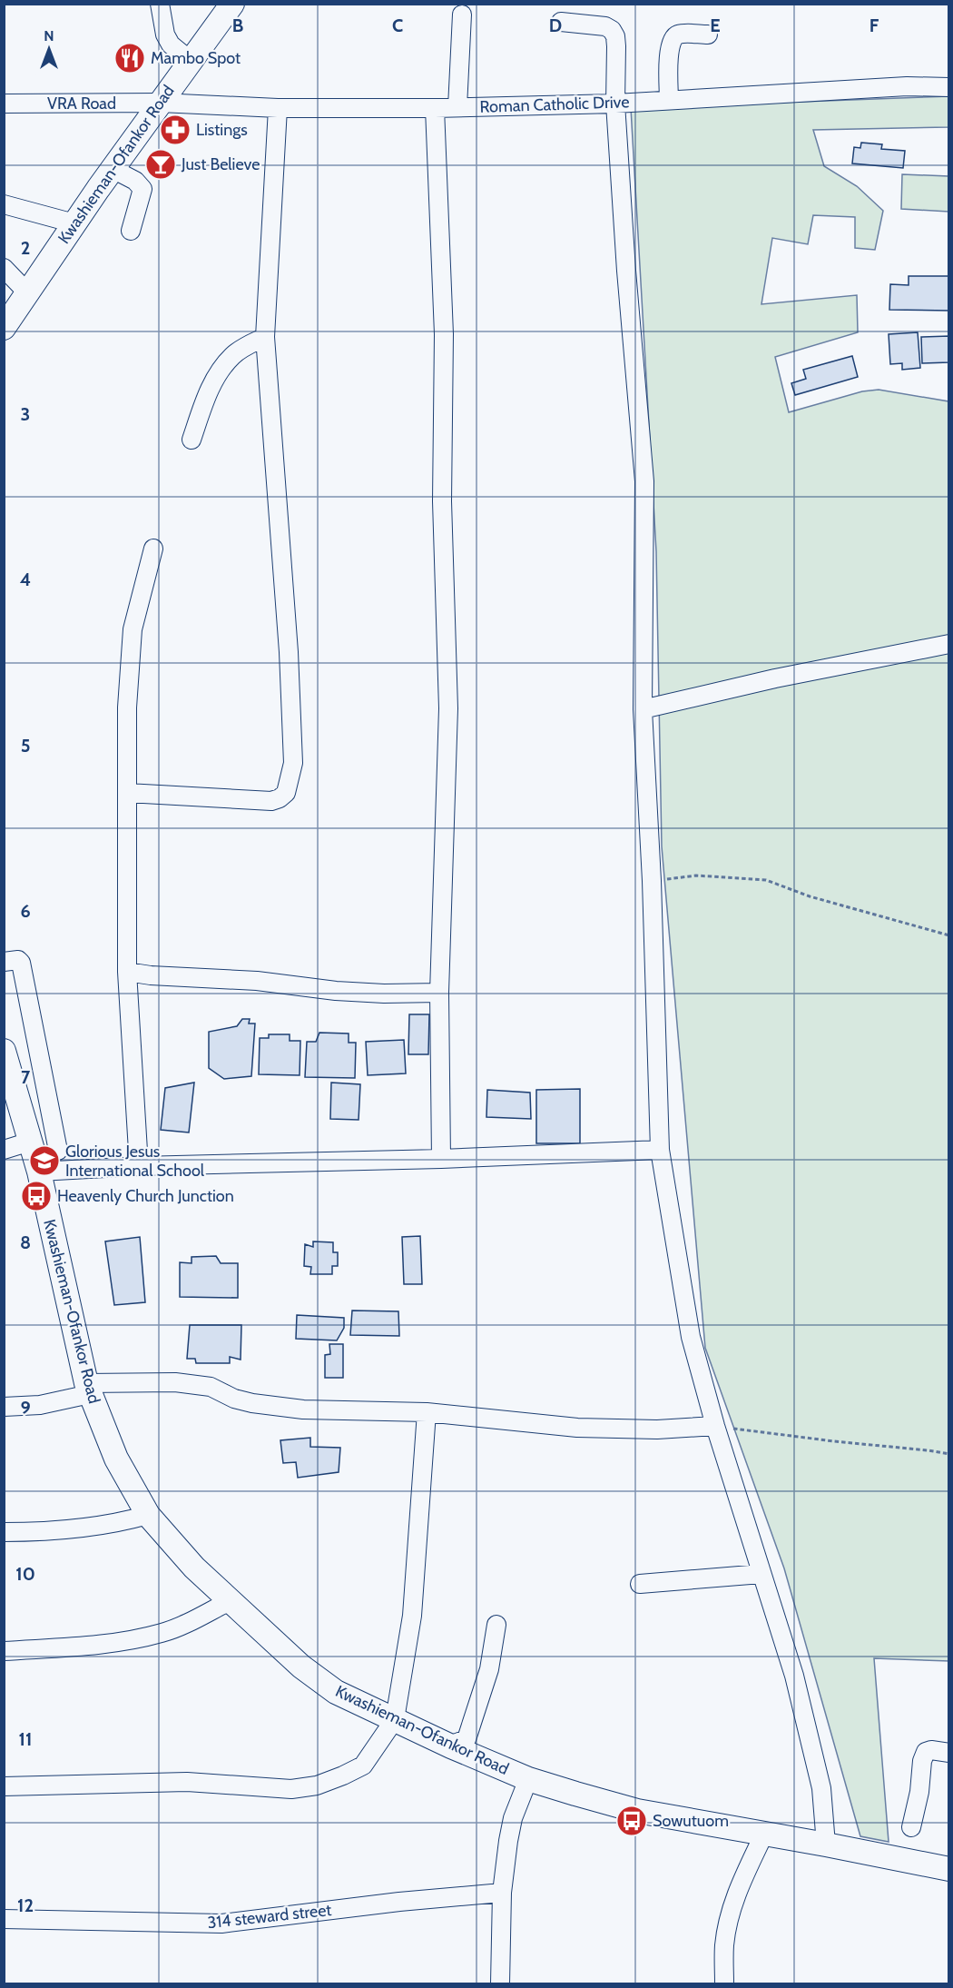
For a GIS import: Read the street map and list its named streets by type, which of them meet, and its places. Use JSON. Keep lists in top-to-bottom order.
{
  "streets": {
    "main road": ["Kwashieman-Ofankor Road"],
    "street": ["VRA Road", "Roman Catholic Drive", "314 steward street"]
  },
  "crossings": [
    ["VRA Road", "Roman Catholic Drive"],
    ["VRA Road", "Kwashieman-Ofankor Road"],
    ["Roman Catholic Drive", "Kwashieman-Ofankor Road"]
  ],
  "places": {
    "restaurant": ["Mambo Spot"],
    "pharmacy": ["Listings"],
    "bar": ["Just Believe"],
    "school or university": ["Glorious Jesus International School"],
    "bus stop": ["Heavenly Church Junction", "Sowutuom"]
  },
  "north": "top",
  "grid": {
    "columns": [
      "B",
      "C",
      "D",
      "E",
      "F"
    ],
    "rows": [
      "2",
      "3",
      "4",
      "5",
      "6",
      "7",
      "8",
      "9",
      "10",
      "11",
      "12"
    ]
  }
}
